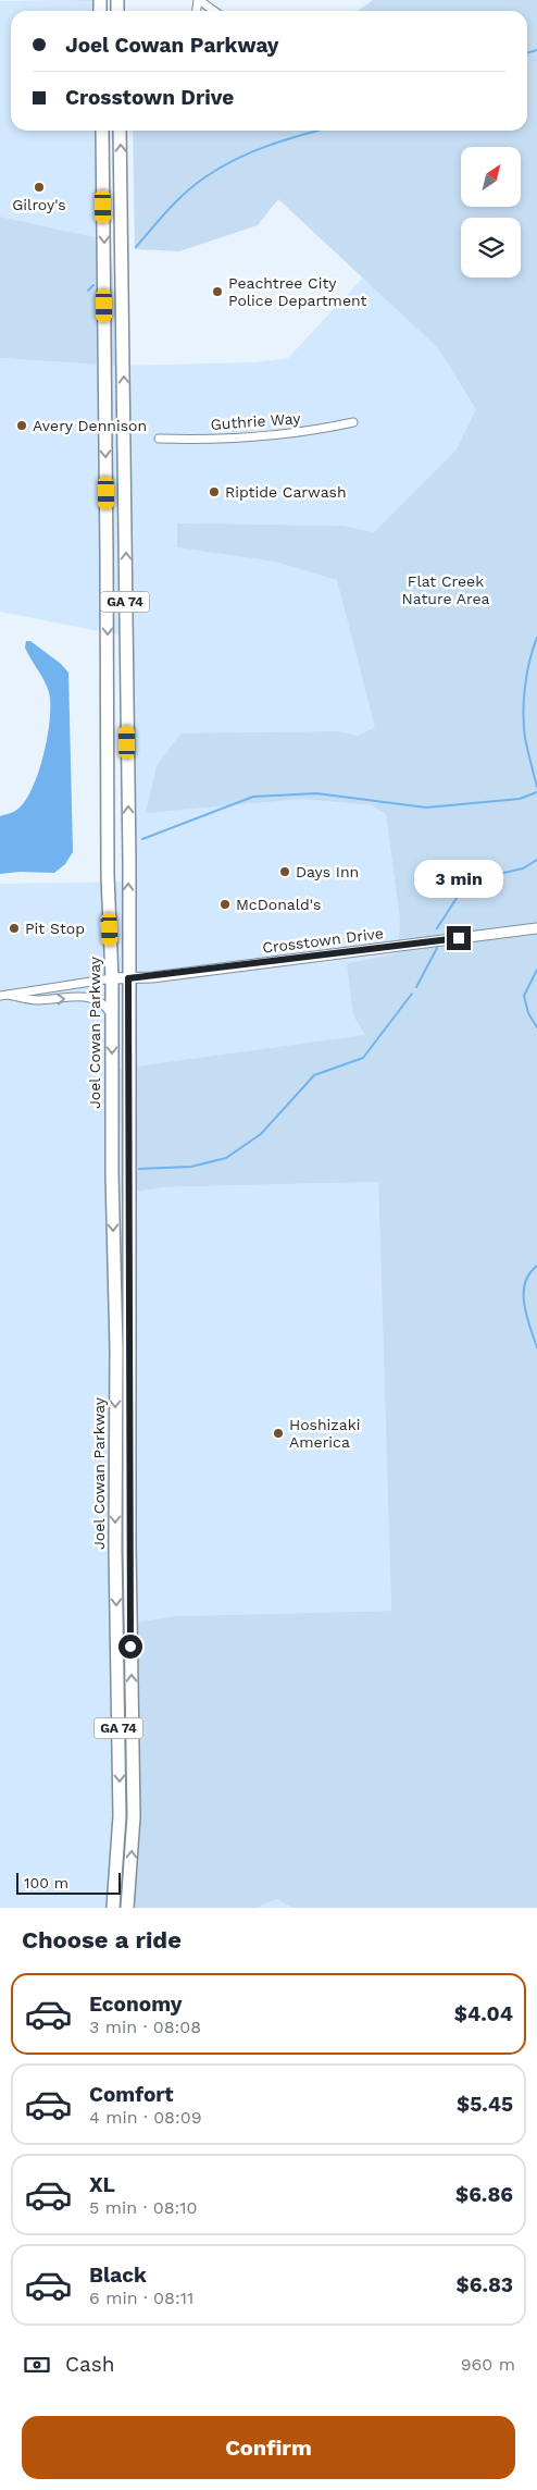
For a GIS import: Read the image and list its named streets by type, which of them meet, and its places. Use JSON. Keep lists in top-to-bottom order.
{
  "streets": {
    "main road": ["GA 74", "Joel Cowan Parkway"],
    "street": ["Guthrie Way", "Crosstown Drive"]
  },
  "crossings": [
    ["Crosstown Drive", "Joel Cowan Parkway"]
  ],
  "parks": ["Flat Creek Nature Area"],
  "places": [
    "Gilroy's",
    "Peachtree City Police Department",
    "Avery Dennison",
    "Riptide Carwash",
    "Days Inn",
    "McDonald's",
    "Pit Stop",
    "Hoshizaki America"
  ],
  "scale_bar": "100 m",
  "north": "top right",
  "page": {
    "banner": ["Joel Cowan Parkway", "Crosstown Drive"],
    "bubble": "3 min",
    "scale": "100 m",
    "heading": "Choose a ride",
    "list": [
      {
        "name": "Economy",
        "note": "3 min · 08:08",
        "value": "$4.04"
      },
      {
        "name": "Comfort",
        "note": "4 min · 08:09",
        "value": "$5.45"
      },
      {
        "name": "XL",
        "note": "5 min · 08:10",
        "value": "$6.86"
      },
      {
        "name": "Black",
        "note": "6 min · 08:11",
        "value": "$6.83"
      }
    ],
    "pay": ["Cash", "960 m"],
    "buttons": "Confirm"
  }
}
